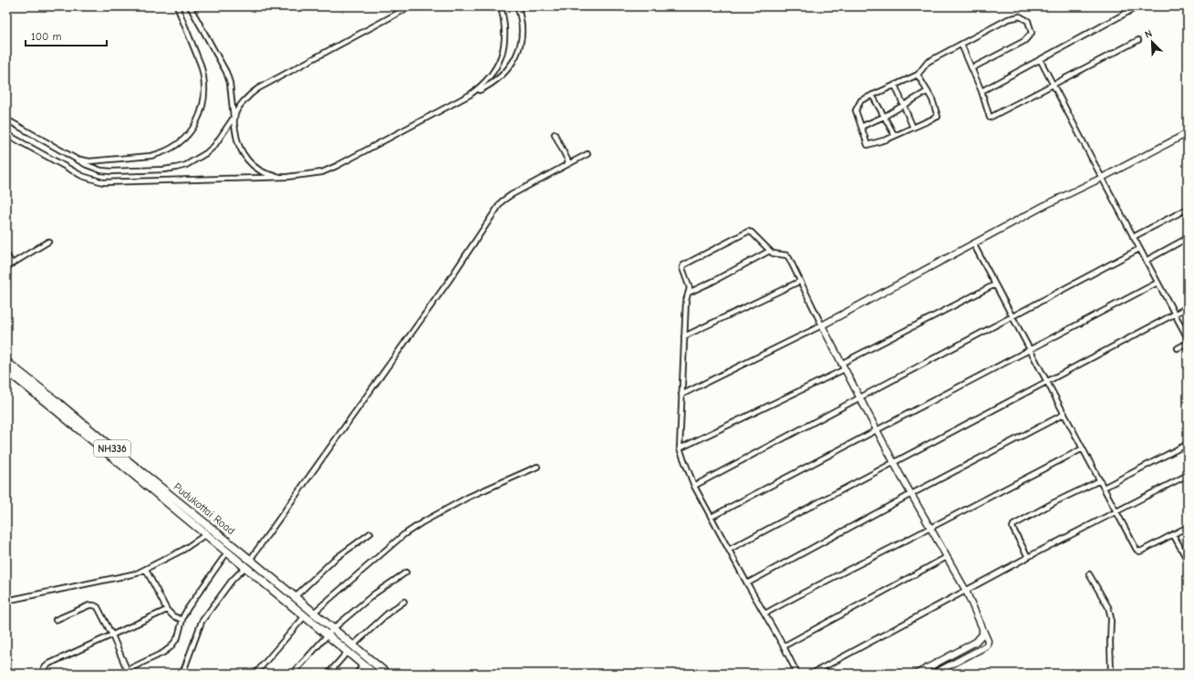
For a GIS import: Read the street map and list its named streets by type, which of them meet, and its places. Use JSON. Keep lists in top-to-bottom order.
{
  "streets": {
    "highway": ["NH336", "Pudukottai Road"]
  },
  "scale_bar": "100 m",
  "north": "top left"
}
